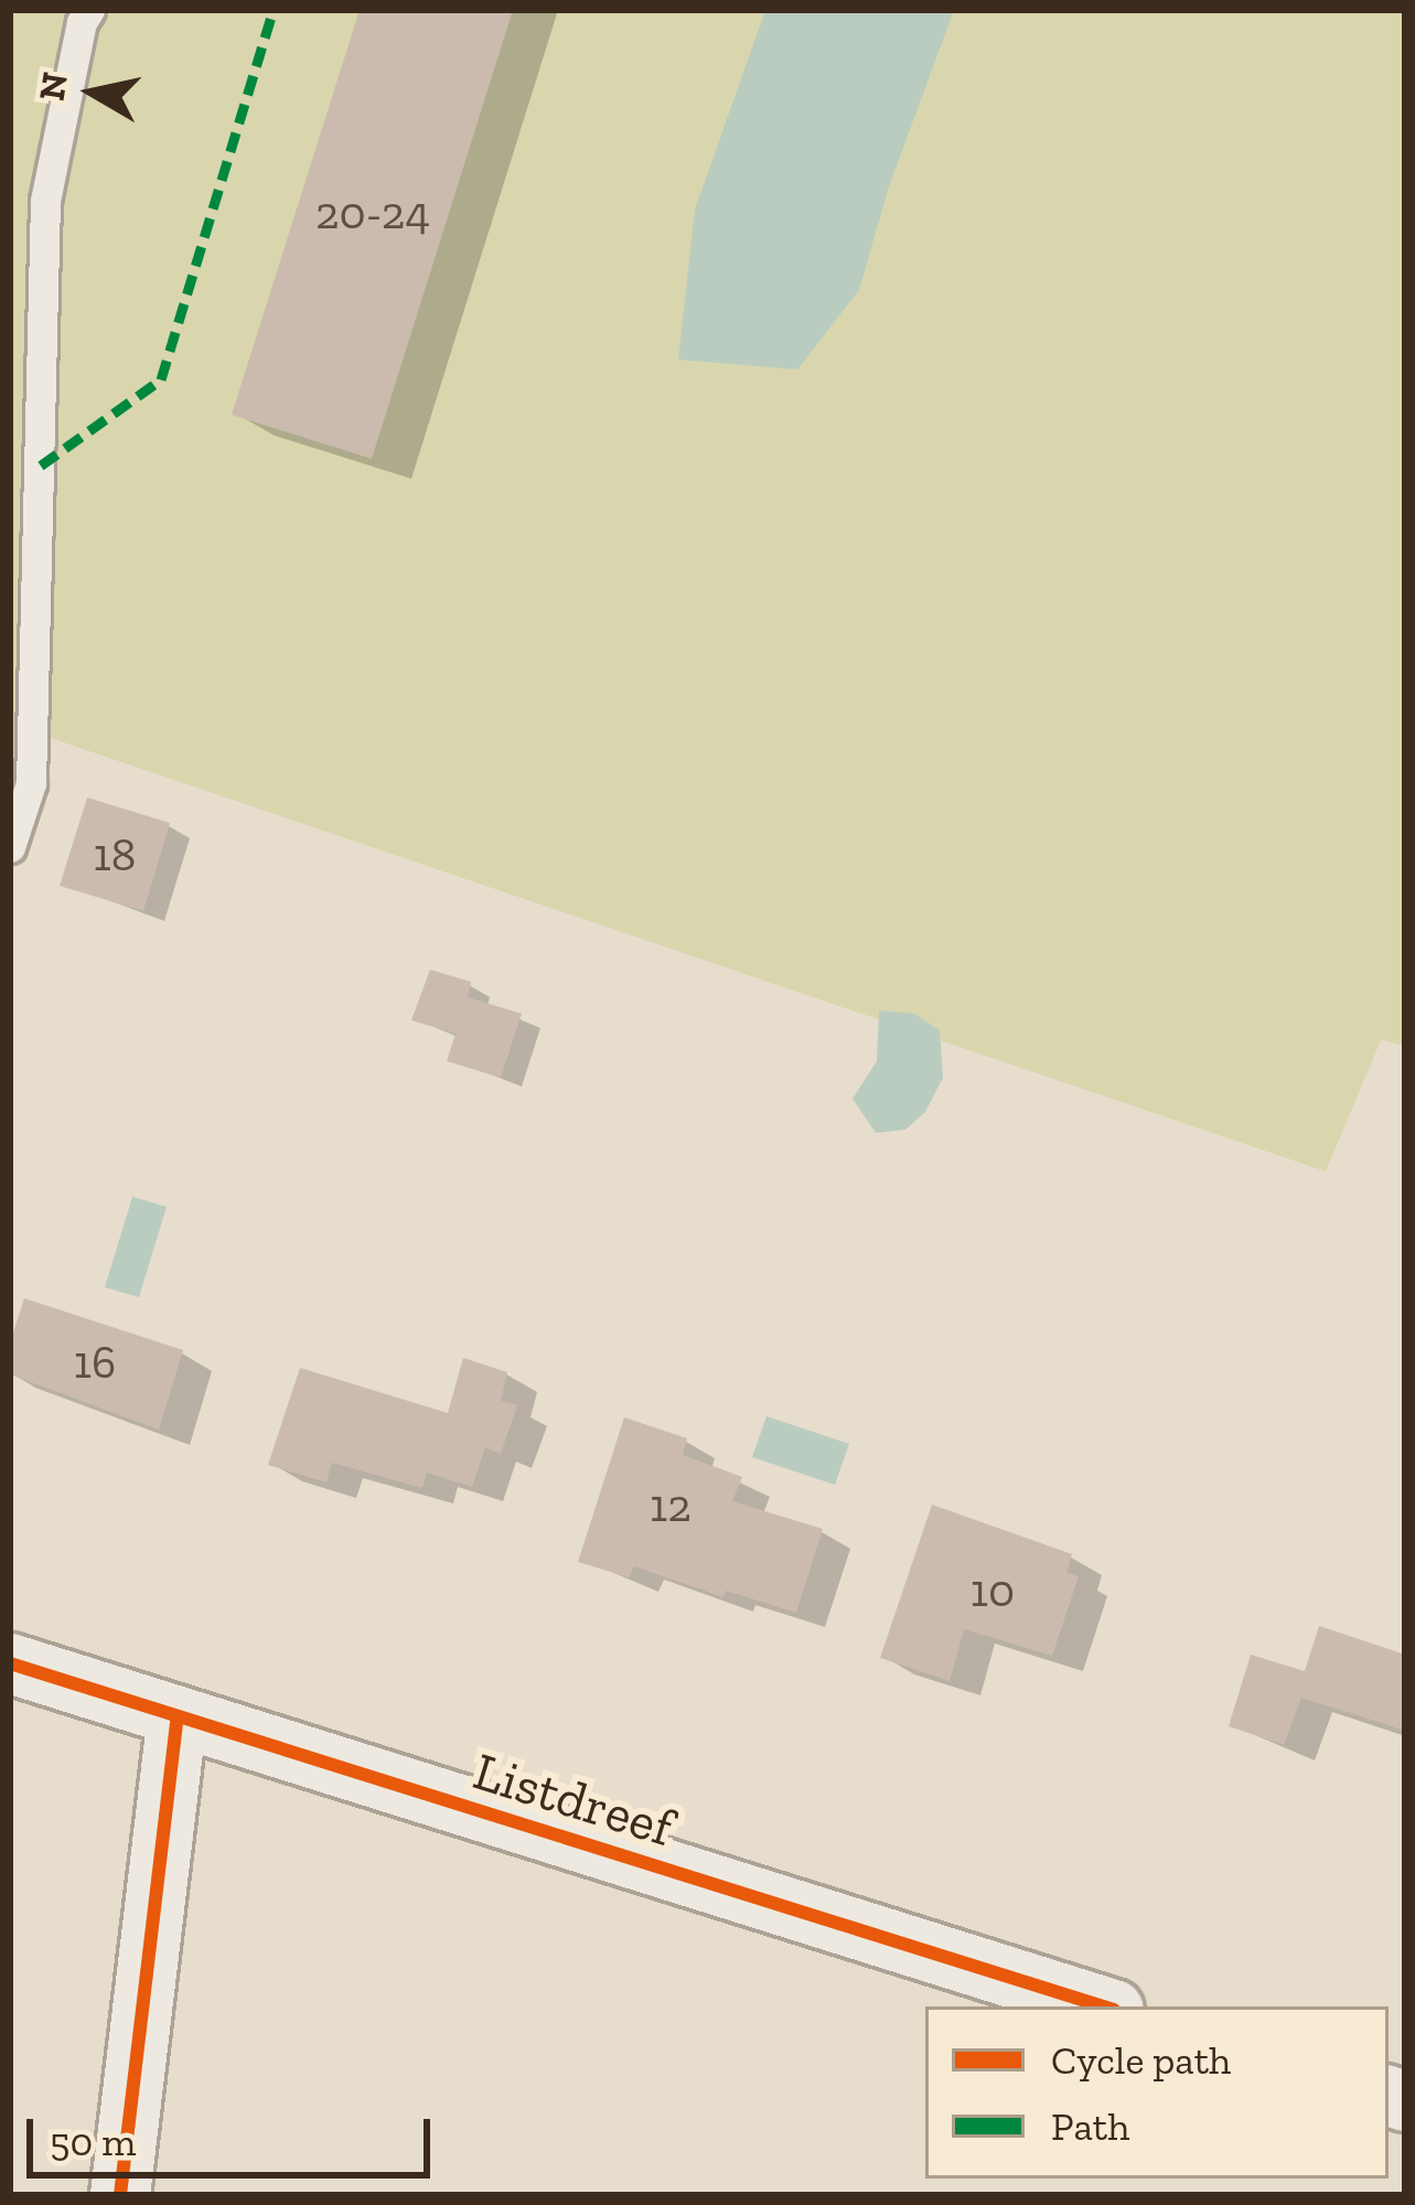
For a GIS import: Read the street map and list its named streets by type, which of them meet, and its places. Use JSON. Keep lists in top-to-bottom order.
{
  "streets": {
    "street": ["Listdreef"]
  },
  "house_numbers": [
    "20-24",
    "18",
    "16",
    "12",
    "10"
  ],
  "legend": ["Cycle path", "Path"],
  "scale_bar": "50 m",
  "north": "left"
}
